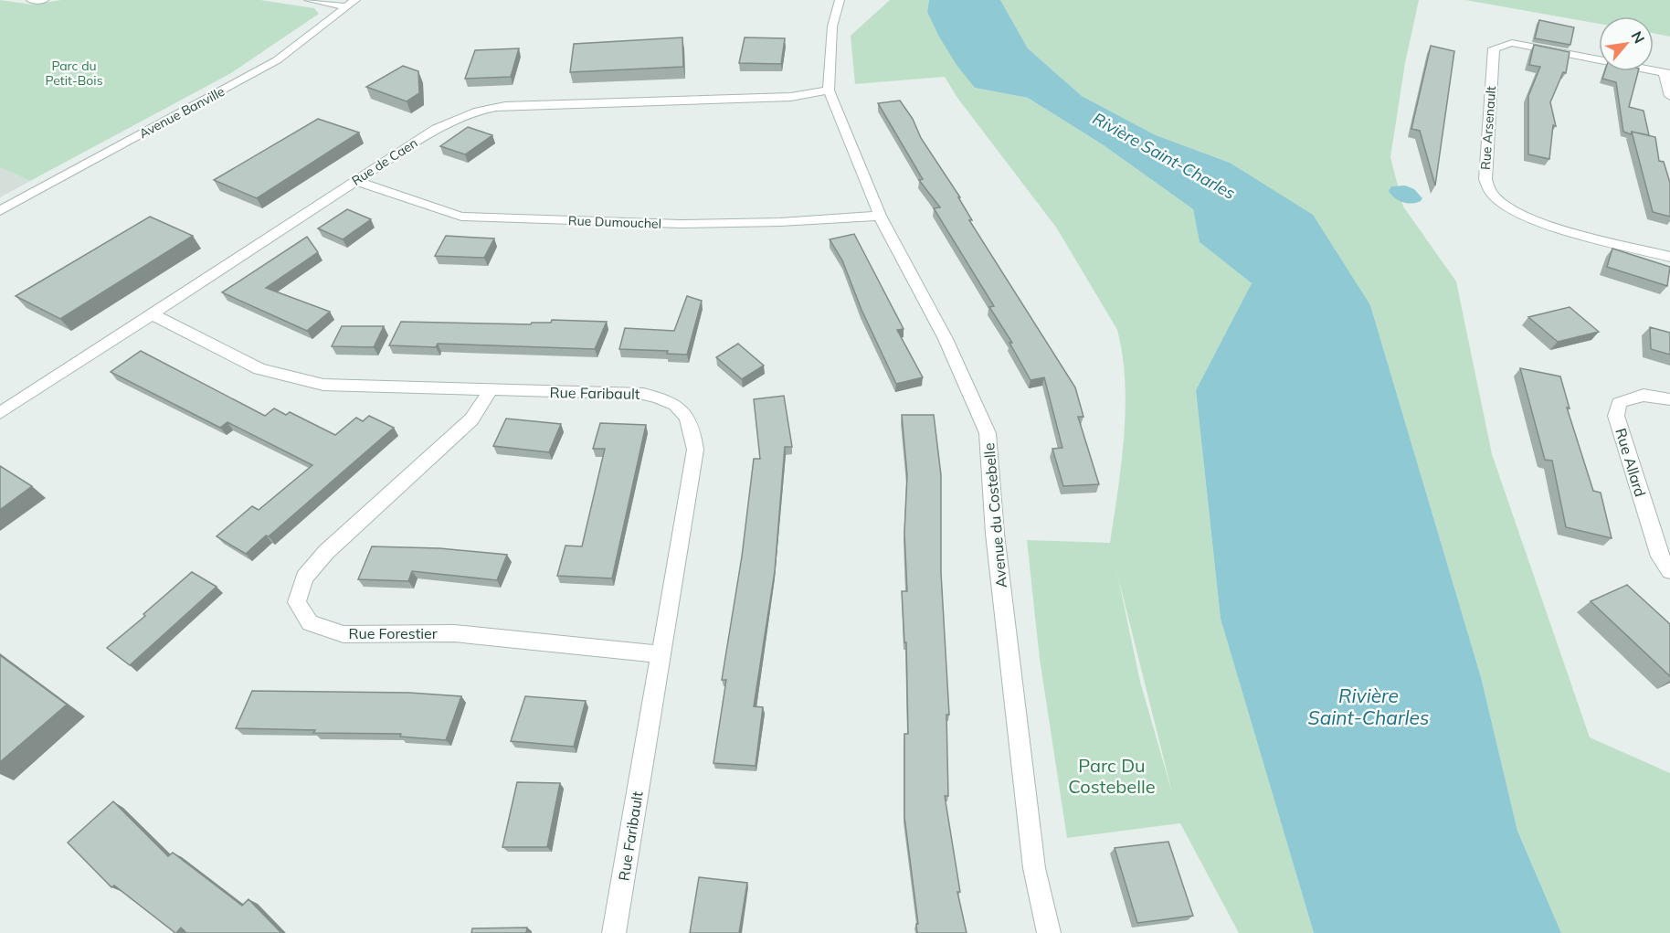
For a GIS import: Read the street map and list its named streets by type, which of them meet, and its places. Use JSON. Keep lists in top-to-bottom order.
{
  "streets": {
    "street": [
      "Avenue Banville",
      "Rue Arsenault",
      "Rue de Caen",
      "Rue Dumouchel",
      "Rue Faribault",
      "Rue Allard",
      "Avenue du Costebelle",
      "Rue Forestier"
    ]
  },
  "crossings": [
    ["Rue de Caen", "Rue Dumouchel"],
    ["Rue de Caen", "Rue Faribault"],
    ["Rue de Caen", "Avenue du Costebelle"],
    ["Rue Dumouchel", "Avenue du Costebelle"],
    ["Rue Faribault", "Rue Forestier"]
  ],
  "water": ["Rivière Saint-Charles"],
  "parks": ["Parc du Petit-Bois", "Parc Du Costebelle"],
  "north": "top right"
}
